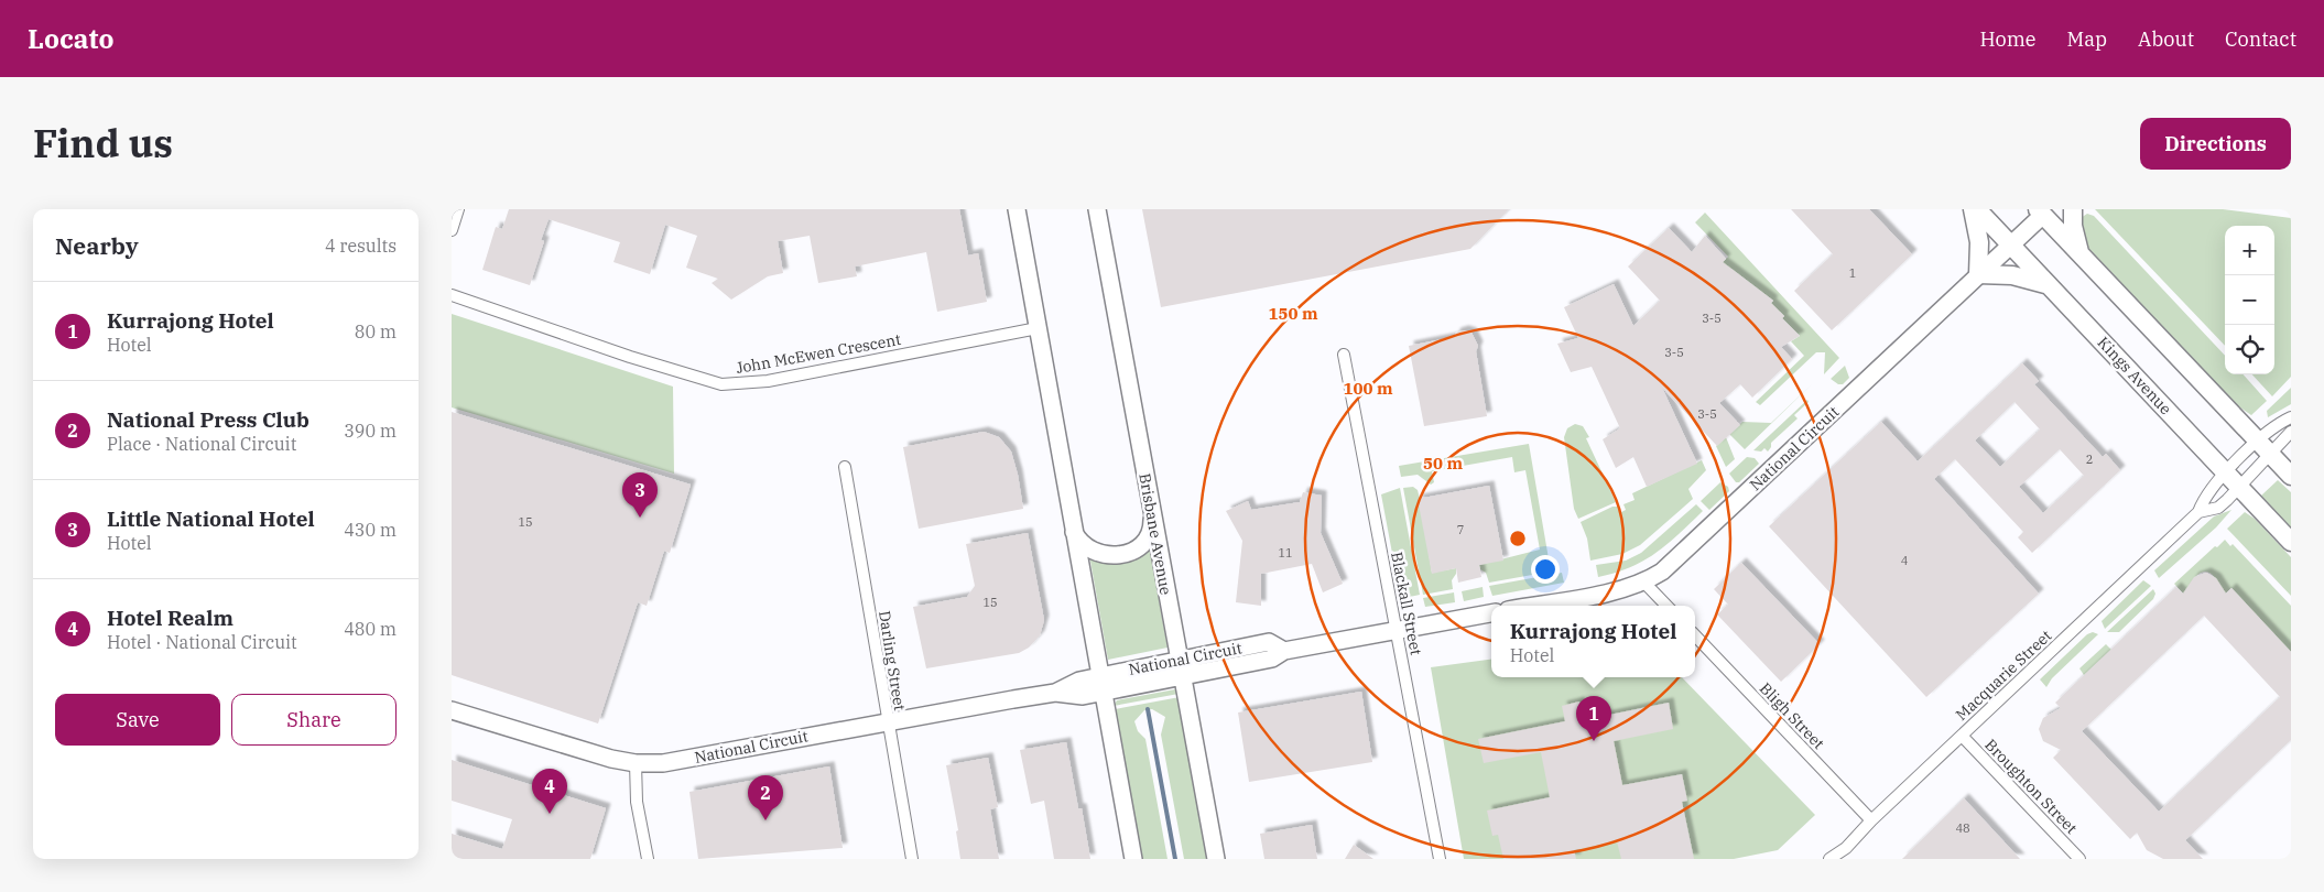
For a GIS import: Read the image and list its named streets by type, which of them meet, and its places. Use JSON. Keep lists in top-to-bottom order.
{
  "streets": {
    "main road": ["Kings Avenue"],
    "street": [
      "John McEwen Crescent",
      "National Circuit",
      "Brisbane Avenue",
      "Blackall Street",
      "Darling Street",
      "Macquarie Street",
      "Bligh Street",
      "Broughton Street"
    ]
  },
  "crossings": [
    ["Kings Avenue", "National Circuit"],
    ["Kings Avenue", "Macquarie Street"],
    ["National Circuit", "Brisbane Avenue"],
    ["National Circuit", "Blackall Street"],
    ["National Circuit", "Darling Street"],
    ["Macquarie Street", "Bligh Street"],
    ["Macquarie Street", "Broughton Street"]
  ],
  "house_numbers": [
    "1",
    "3-5",
    "3-5",
    "3-5",
    "2",
    "15",
    "7",
    "11",
    "4",
    "15",
    "48"
  ],
  "page": {
    "header": "Locato",
    "nav": [
      "Home",
      "Map",
      "About",
      "Contact"
    ],
    "title": "Find us",
    "buttons": [
      "Directions",
      ["Save", "Share"]
    ],
    "heading": ["Nearby", "4 results"],
    "map_buttons": ["+", "−"],
    "list": [
      {
        "mark": "1",
        "name": "Kurrajong Hotel",
        "note": "Hotel",
        "value": "80 m"
      },
      {
        "mark": "2",
        "name": "National Press Club",
        "note": "Place · National Circuit",
        "value": "390 m"
      },
      {
        "mark": "3",
        "name": "Little National Hotel",
        "note": "Hotel",
        "value": "430 m"
      },
      {
        "mark": "4",
        "name": "Hotel Realm",
        "note": "Hotel · National Circuit",
        "value": "480 m"
      }
    ],
    "pins": [
      "3",
      "1",
      "4",
      "2"
    ],
    "popup": ["Kurrajong Hotel", "Hotel"]
  },
  "rings": ["150 m", "100 m", "50 m"]
}
